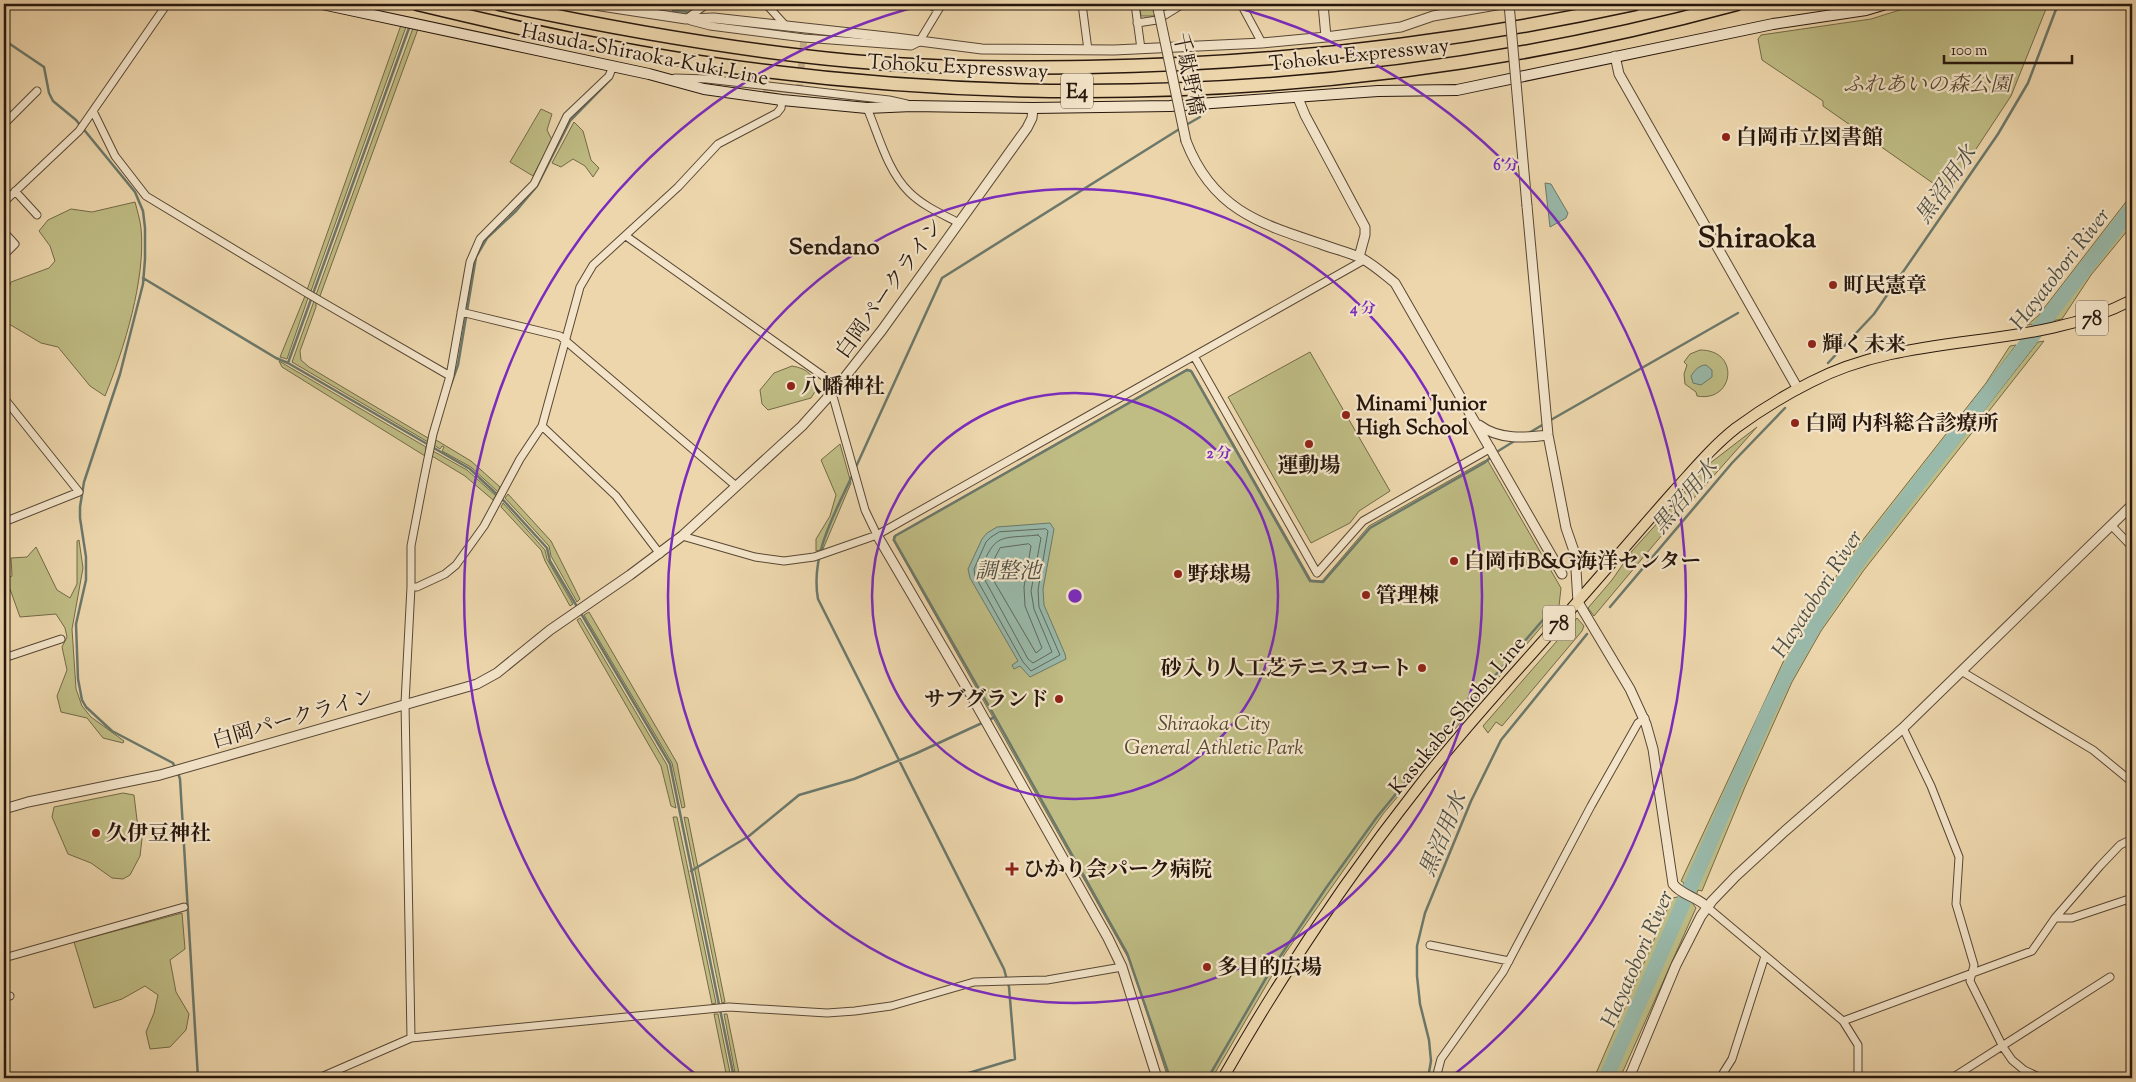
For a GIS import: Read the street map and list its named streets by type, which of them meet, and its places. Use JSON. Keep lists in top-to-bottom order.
{
  "streets": {
    "highway": ["Tohoku Expressway", "E4"],
    "main road": ["Hasuda-Shiraoka-Kuki Line", "78", "Kasukabe-Shobu Line"],
    "street": ["千駄野橋", "白岡パークライン"]
  },
  "crossings": [
    ["Hasuda-Shiraoka-Kuki Line", "白岡パークライン"]
  ],
  "districts": ["Shiraoka", "Sendano"],
  "water": ["黒沼用水", "Hayatobori River", "調整池"],
  "parks": ["ふれあいの森公園", "Shiraoka City General Athletic Park"],
  "places": {
    "other": [
      "白岡市立図書館",
      "町民憲章",
      "輝く未来",
      "八幡神社",
      "Minami Junior High School",
      "白岡 内科総合診療所",
      "運動場",
      "白岡市B&G海洋センター",
      "野球場",
      "管理棟",
      "砂入り人工芝テニスコート",
      "サブグランド",
      "久伊豆神社",
      "多目的広場"
    ],
    "health": ["ひかり会パーク病院"]
  },
  "scale_bar": "100 m",
  "rings": ["6 分", "4 分", "2 分"]
}
